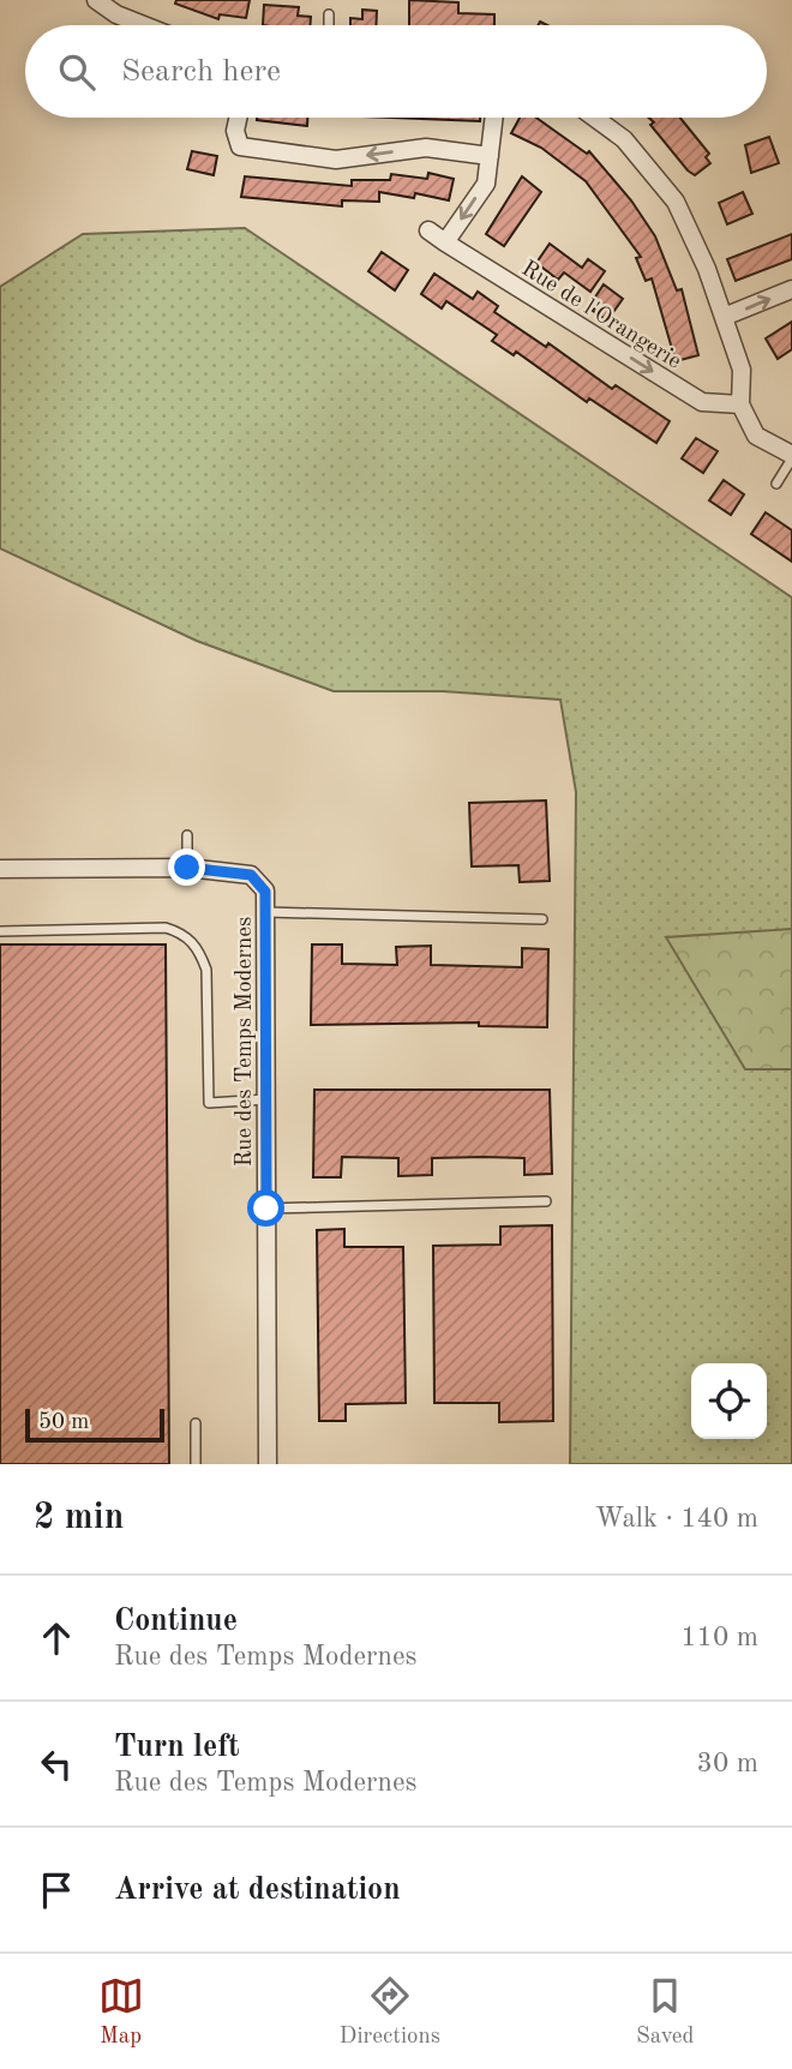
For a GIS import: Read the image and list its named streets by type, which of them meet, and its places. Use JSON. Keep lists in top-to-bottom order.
{
  "streets": {
    "street": ["Rue de l'Orangerie", "Rue des Temps Modernes"]
  },
  "one_way": ["Rue de l'Orangerie"],
  "scale_bar": "50 m",
  "page": {
    "search": "Search here",
    "scale": "50 m",
    "heading": ["2 min", "Walk · 140 m"],
    "list": [
      ["Continue", "Rue des Temps Modernes", "110 m"],
      ["Turn left", "Rue des Temps Modernes", "30 m"],
      "Arrive at destination"
    ],
    "nav": ["Map", "Directions", "Saved"]
  }
}
